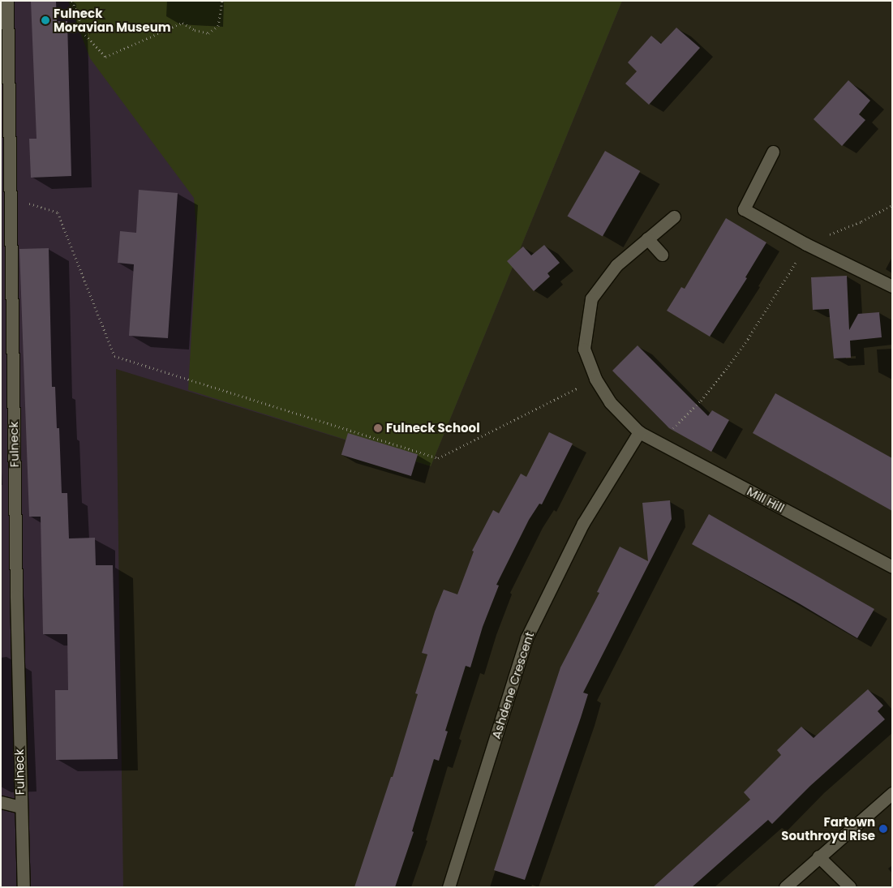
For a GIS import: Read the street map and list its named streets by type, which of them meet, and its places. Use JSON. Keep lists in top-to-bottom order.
{
  "streets": {
    "street": ["Fulneck", "Mill Hill", "Ashdene Crescent"]
  },
  "crossings": [
    ["Mill Hill", "Ashdene Crescent"]
  ],
  "places": ["Fulneck Moravian Museum", "Fulneck School", "Fartown Southroyd Rise"]
}
